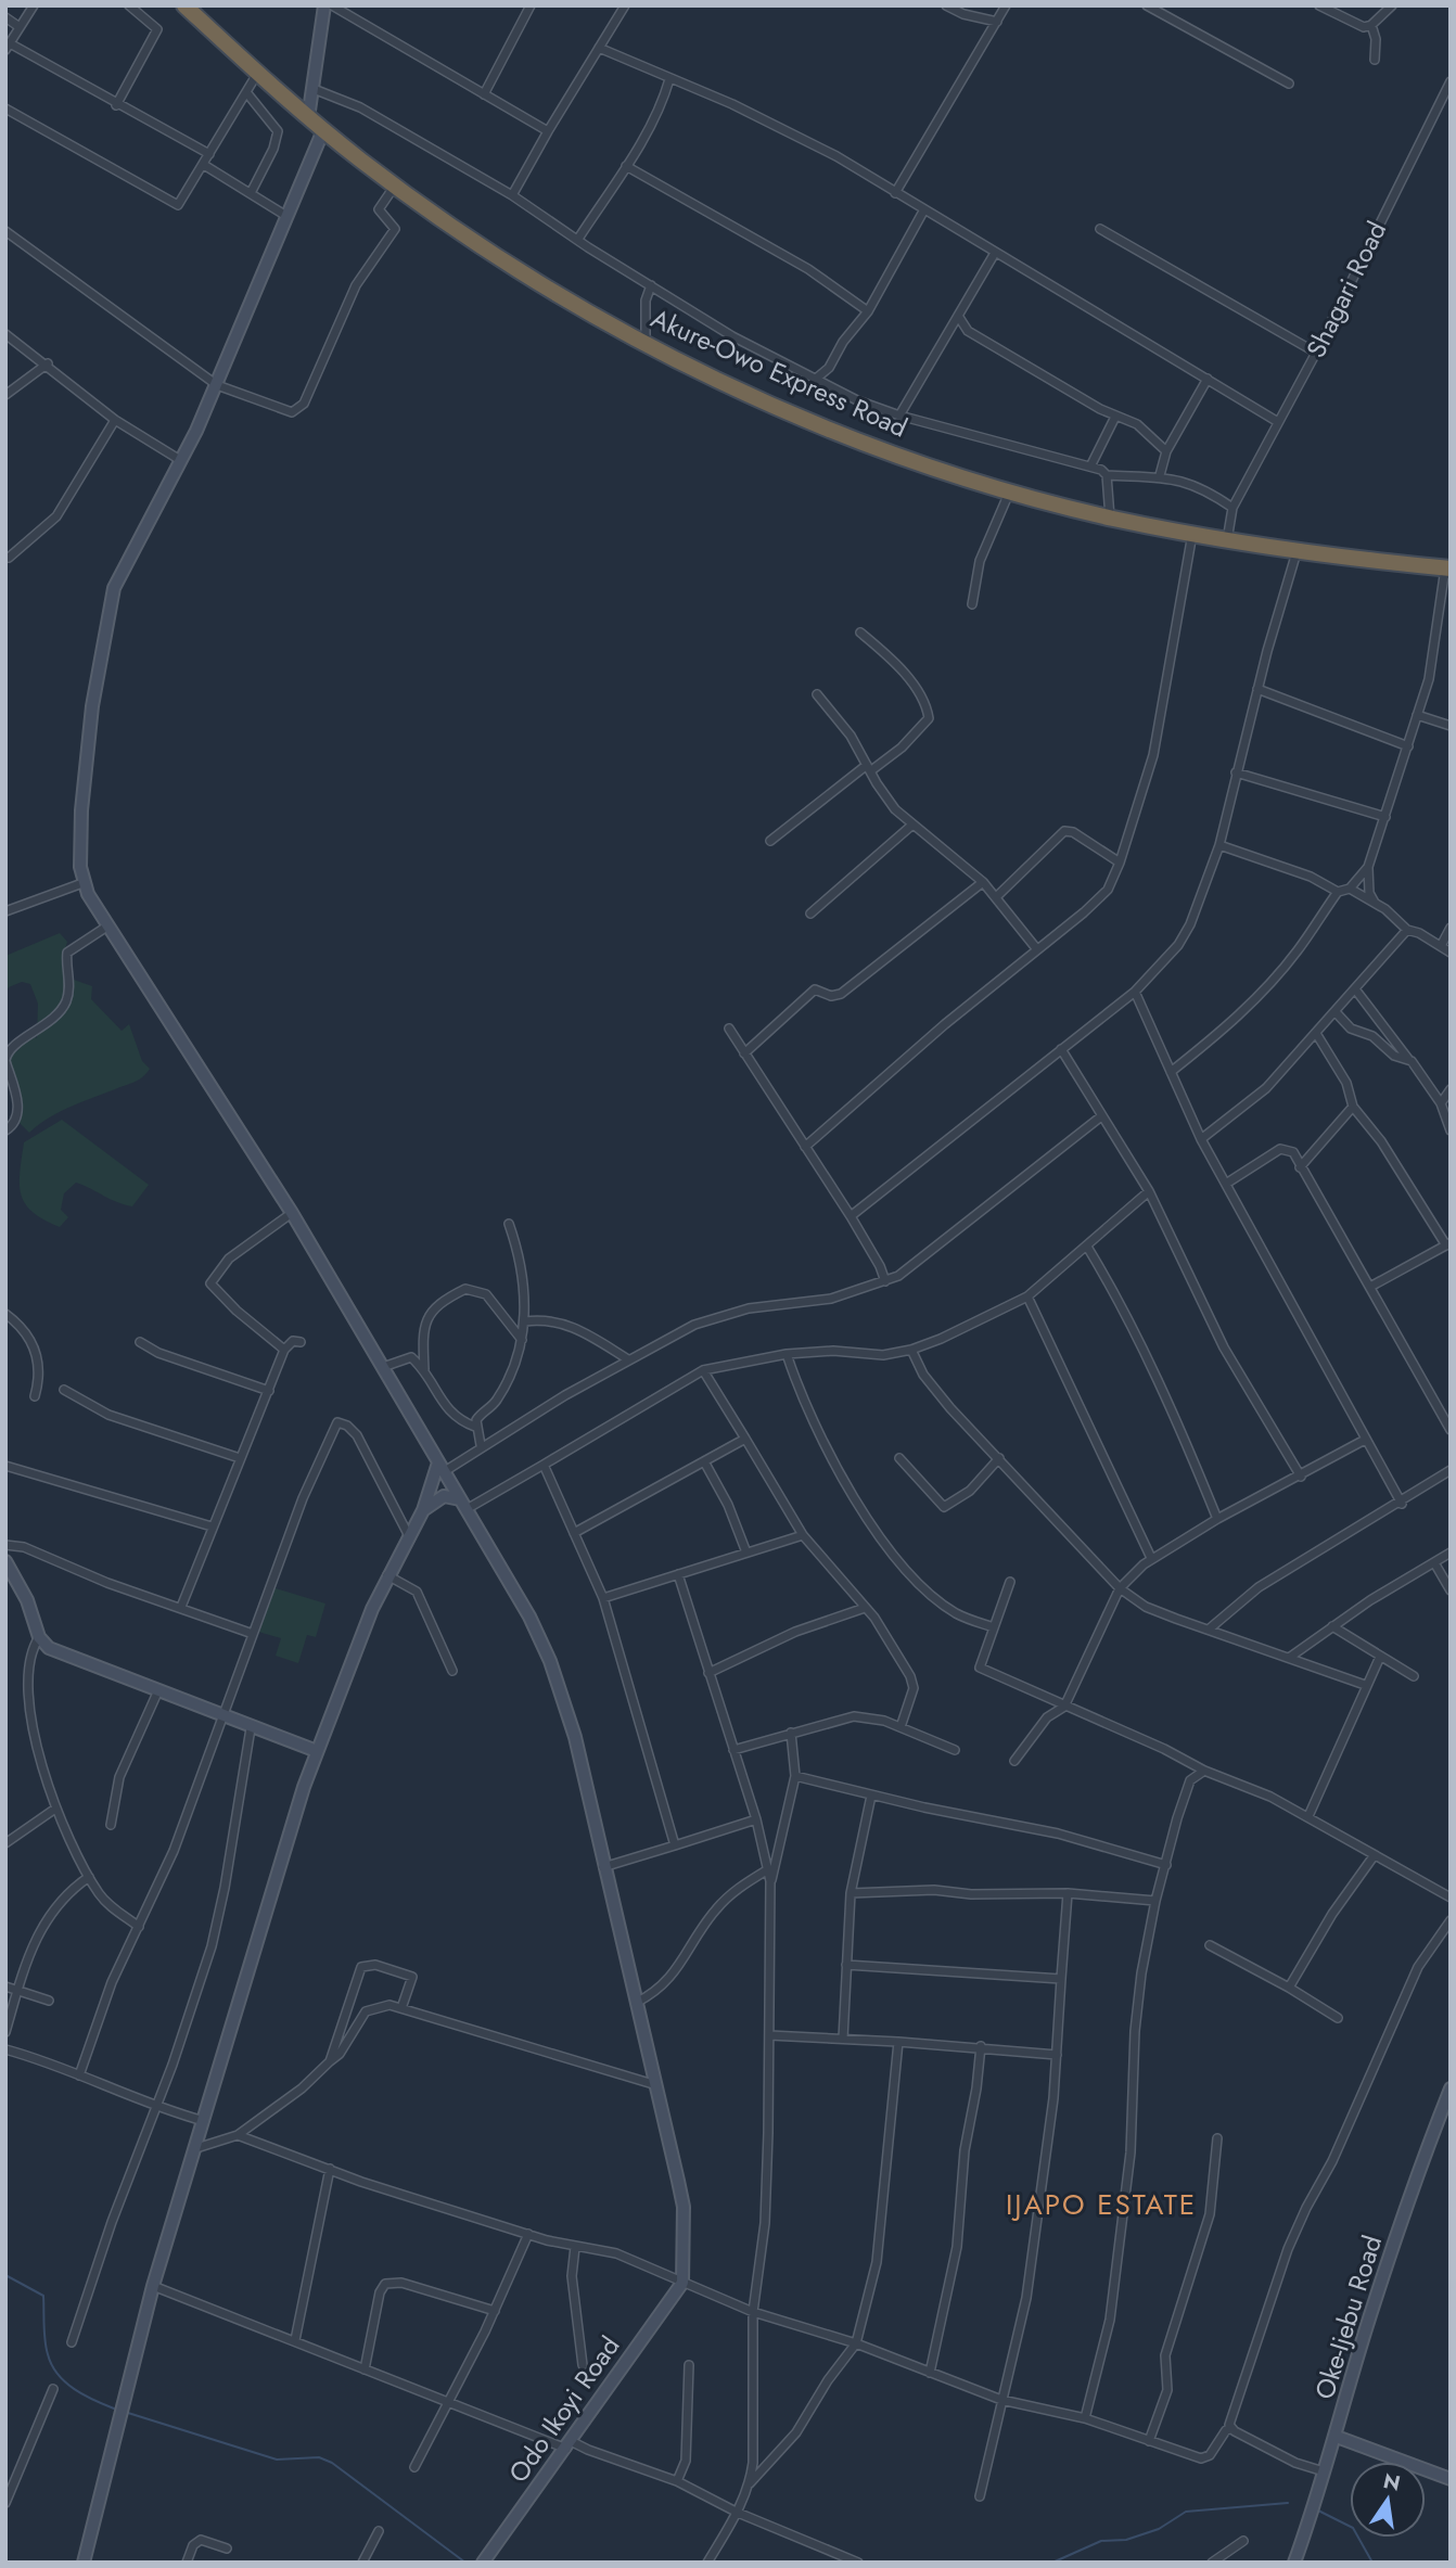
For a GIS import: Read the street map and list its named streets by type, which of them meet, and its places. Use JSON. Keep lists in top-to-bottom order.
{
  "streets": {
    "highway": ["Akure-Owo Express Road"],
    "main road": ["Oke-Ijebu Road", "Odo Ikoyi Road"],
    "street": ["Shagari Road"]
  },
  "crossings": [
    ["Shagari Road", "Akure-Owo Express Road"]
  ],
  "districts": ["IJAPO ESTATE"],
  "north": "top"
}
